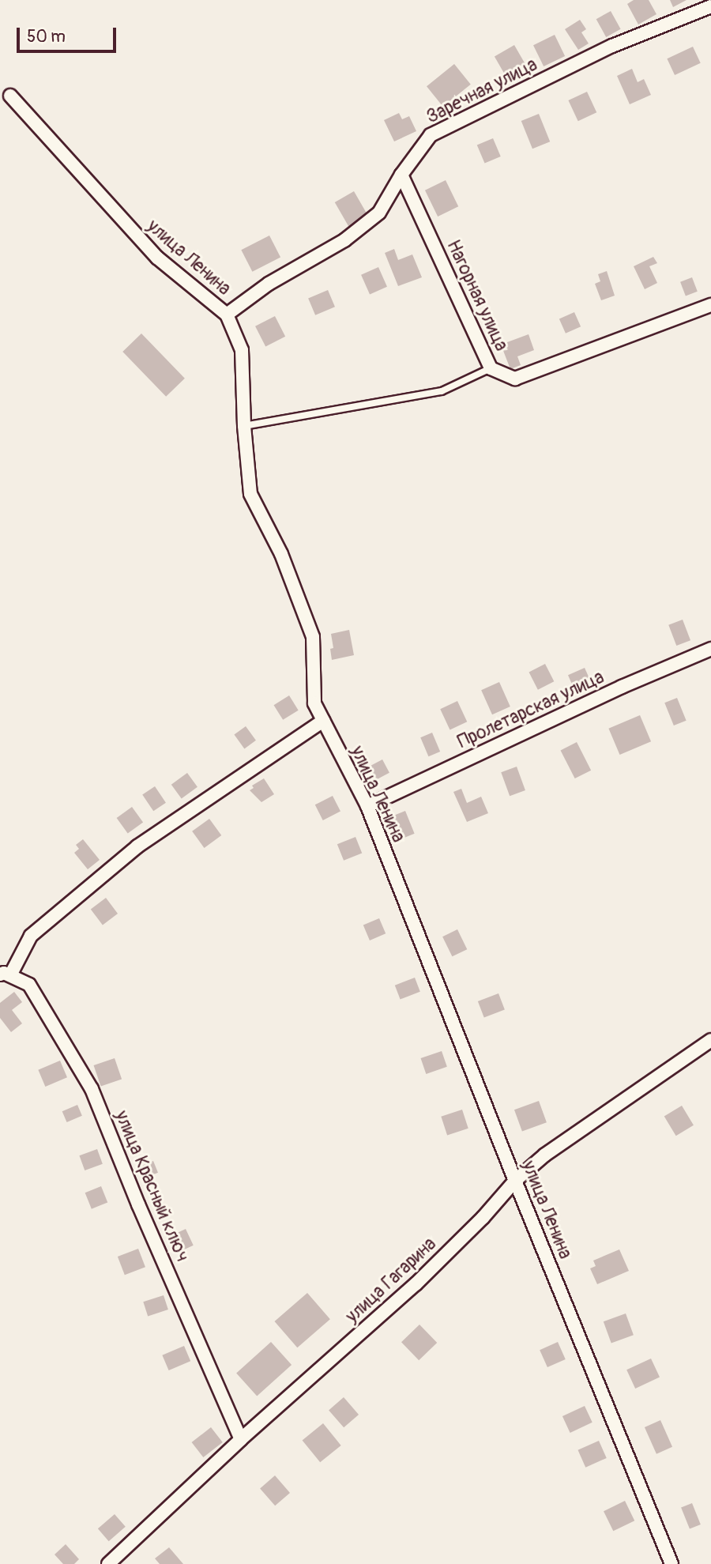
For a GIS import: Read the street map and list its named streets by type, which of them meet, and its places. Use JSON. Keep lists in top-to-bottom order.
{
  "streets": {
    "street": [
      "Заречная улица",
      "улица Ленина",
      "Нагорная улица",
      "Пролетарская улица",
      "улица Красный ключ",
      "улица Гагарина"
    ]
  },
  "crossings": [
    ["Заречная улица", "улица Ленина"],
    ["Заречная улица", "Нагорная улица"],
    ["улица Ленина", "Пролетарская улица"],
    ["улица Ленина", "улица Гагарина"],
    ["улица Красный ключ", "улица Гагарина"]
  ],
  "scale_bar": "50 m"
}
